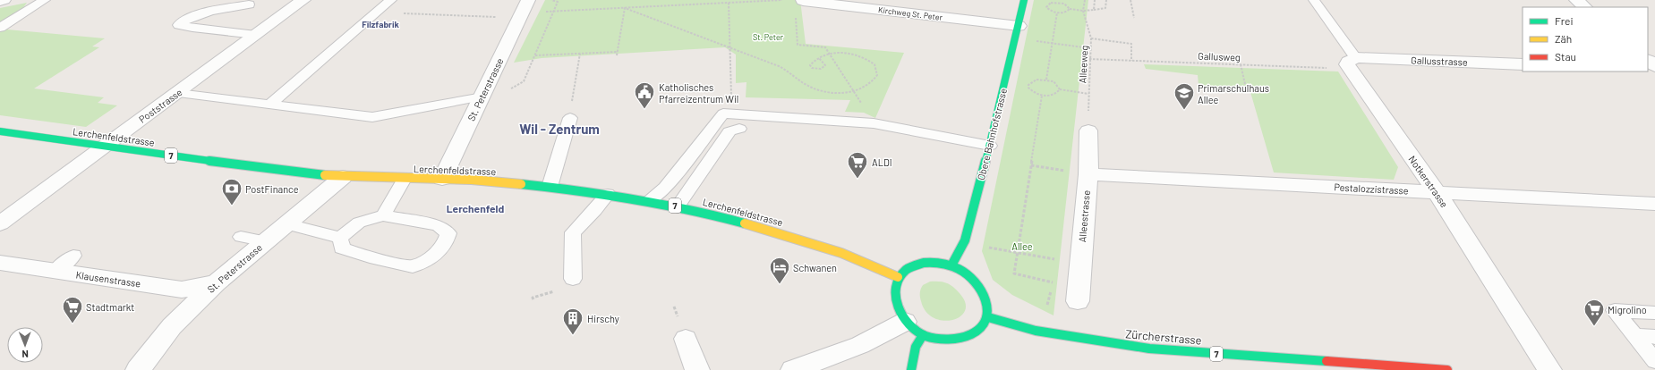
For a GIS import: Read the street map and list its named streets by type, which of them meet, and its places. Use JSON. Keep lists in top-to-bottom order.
{
  "streets": {
    "main road": [
      "Obere Bahnhofstrasse",
      "Lerchenfeldstrasse",
      "7",
      "Zürcherstrasse"
    ],
    "street": [
      "Kirchweg St. Peter",
      "Gallusstrasse",
      "St. Peterstrasse",
      "Poststrasse",
      "Notkerstrasse",
      "Pestalozzistrasse",
      "Alleestrasse",
      "Klausenstrasse"
    ],
    "path": ["Gallusweg", "Alleeweg"]
  },
  "crossings": [
    ["Kirchweg St. Peter", "Obere Bahnhofstrasse"],
    ["Gallusweg", "Gallusstrasse"],
    ["Gallusweg", "Alleeweg"],
    ["Gallusweg", "Notkerstrasse"],
    ["Gallusstrasse", "Notkerstrasse"],
    ["Alleeweg", "Alleestrasse"],
    ["St. Peterstrasse", "Lerchenfeldstrasse"],
    ["St. Peterstrasse", "Klausenstrasse"],
    ["Poststrasse", "Lerchenfeldstrasse"],
    ["Obere Bahnhofstrasse", "Lerchenfeldstrasse"],
    ["Obere Bahnhofstrasse", "Zürcherstrasse"],
    ["Lerchenfeldstrasse", "Zürcherstrasse"],
    ["Notkerstrasse", "Pestalozzistrasse"],
    ["Pestalozzistrasse", "Alleestrasse"]
  ],
  "districts": ["Filzfabrik", "Wil - Zentrum", "Lerchenfeld"],
  "parks": ["St. Peter", "Allee"],
  "places": {
    "public building": ["Katholisches Pfarreizentrum Wil"],
    "school or university": ["Primarschulhaus Allee"],
    "supermarket": ["ALDI", "Stadtmarkt", "Migrolino"],
    "bank": ["PostFinance"],
    "hotel": ["Schwanen"],
    "building": ["Hirschy"]
  },
  "legend": ["Frei", "Zäh", "Stau"],
  "north": "bottom"
}
